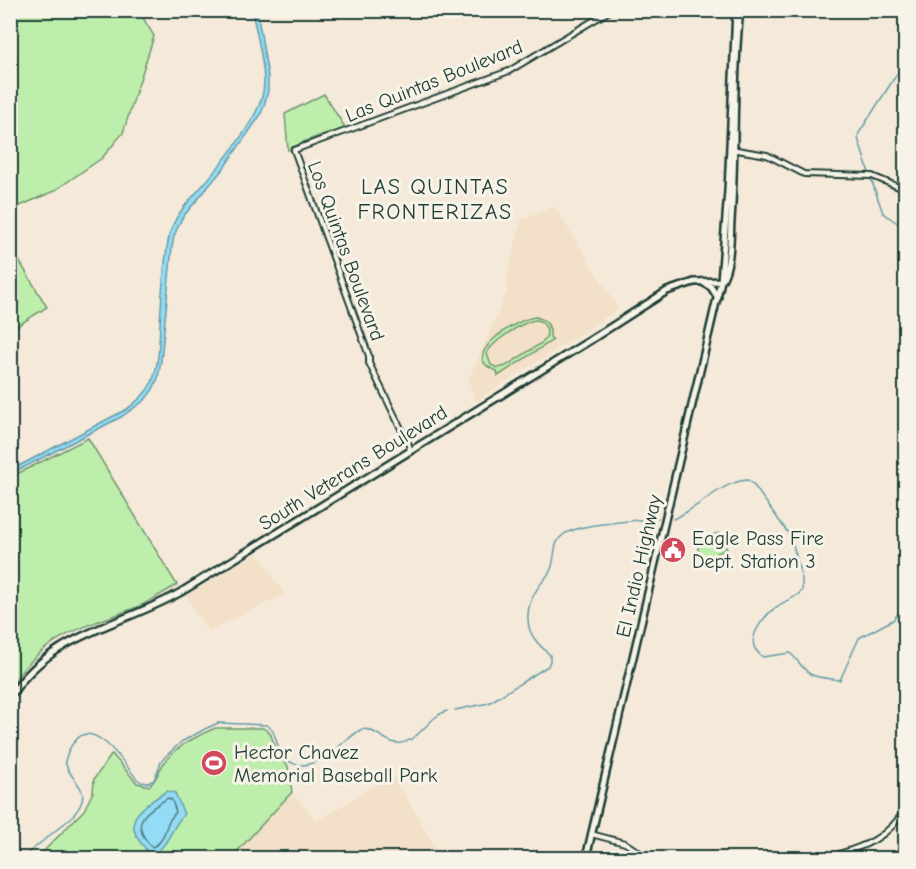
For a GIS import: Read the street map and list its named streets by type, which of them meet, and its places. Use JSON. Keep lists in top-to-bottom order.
{
  "streets": {
    "main road": ["South Veterans Boulevard", "El Indio Highway"],
    "street": ["Las Quintas Boulevard", "Los Quintas Boulevard"]
  },
  "crossings": [
    ["Las Quintas Boulevard", "Los Quintas Boulevard"],
    ["Los Quintas Boulevard", "South Veterans Boulevard"],
    ["South Veterans Boulevard", "El Indio Highway"]
  ],
  "districts": ["LAS QUINTAS FRONTERIZAS"],
  "places": {
    "public building": ["Eagle Pass Fire Dept. Station 3"],
    "sports": ["Hector Chavez Memorial Baseball Park"]
  }
}
